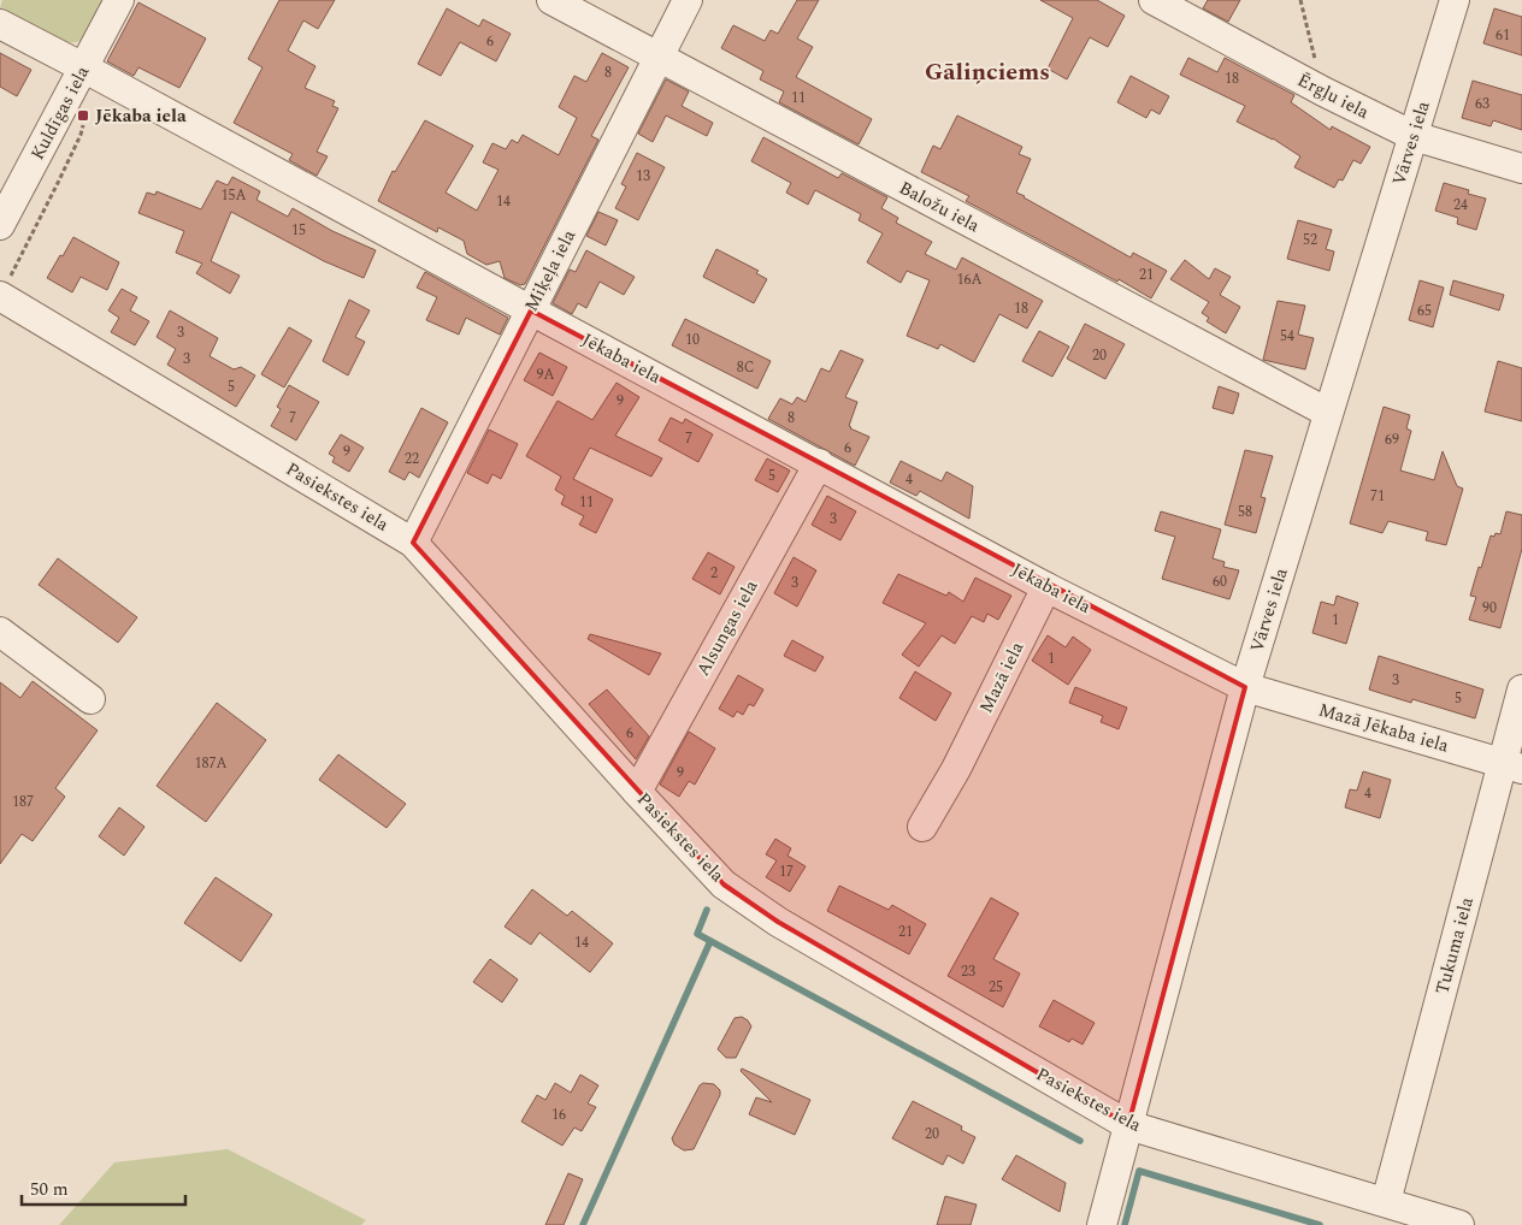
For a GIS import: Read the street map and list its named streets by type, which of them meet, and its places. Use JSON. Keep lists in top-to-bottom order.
{
  "streets": {
    "street": [
      "Ērgļu iela",
      "Kuldīgas iela",
      "Vārves iela",
      "Baložu iela",
      "Miķeļa iela",
      "Jēkaba iela",
      "Pasiekstes iela",
      "Alsungas iela",
      "Mazā iela",
      "Mazā Jēkaba iela",
      "Tukuma iela"
    ]
  },
  "crossings": [
    ["Ērgļu iela", "Vārves iela"],
    ["Kuldīgas iela", "Jēkaba iela"],
    ["Vārves iela", "Baložu iela"],
    ["Vārves iela", "Jēkaba iela"],
    ["Vārves iela", "Pasiekstes iela"],
    ["Vārves iela", "Mazā Jēkaba iela"],
    ["Baložu iela", "Miķeļa iela"],
    ["Miķeļa iela", "Jēkaba iela"],
    ["Miķeļa iela", "Pasiekstes iela"],
    ["Jēkaba iela", "Alsungas iela"],
    ["Jēkaba iela", "Mazā iela"],
    ["Jēkaba iela", "Mazā Jēkaba iela"],
    ["Pasiekstes iela", "Alsungas iela"],
    ["Pasiekstes iela", "Tukuma iela"],
    ["Mazā Jēkaba iela", "Tukuma iela"]
  ],
  "districts": ["Gāliņciems"],
  "places": {
    "transit": ["Jēkaba iela"]
  },
  "house_numbers": [
    "61",
    "6",
    "8",
    "18",
    "11",
    "63",
    "13",
    "15A",
    "14",
    "24",
    "15",
    "52",
    "21",
    "16A",
    "18",
    "65",
    "3",
    "54",
    "10",
    "20",
    "3",
    "8C",
    "9A",
    "5",
    "9",
    "7",
    "8",
    "7",
    "69",
    "6",
    "9",
    "22",
    "5",
    "4",
    "71",
    "11",
    "58",
    "3",
    "2",
    "60",
    "3",
    "90",
    "1",
    "1",
    "3",
    "5",
    "6",
    "187A",
    "9",
    "4",
    "187",
    "17",
    "21",
    "14",
    "23",
    "25",
    "16",
    "20"
  ],
  "scale_bar": "50 m"
}
